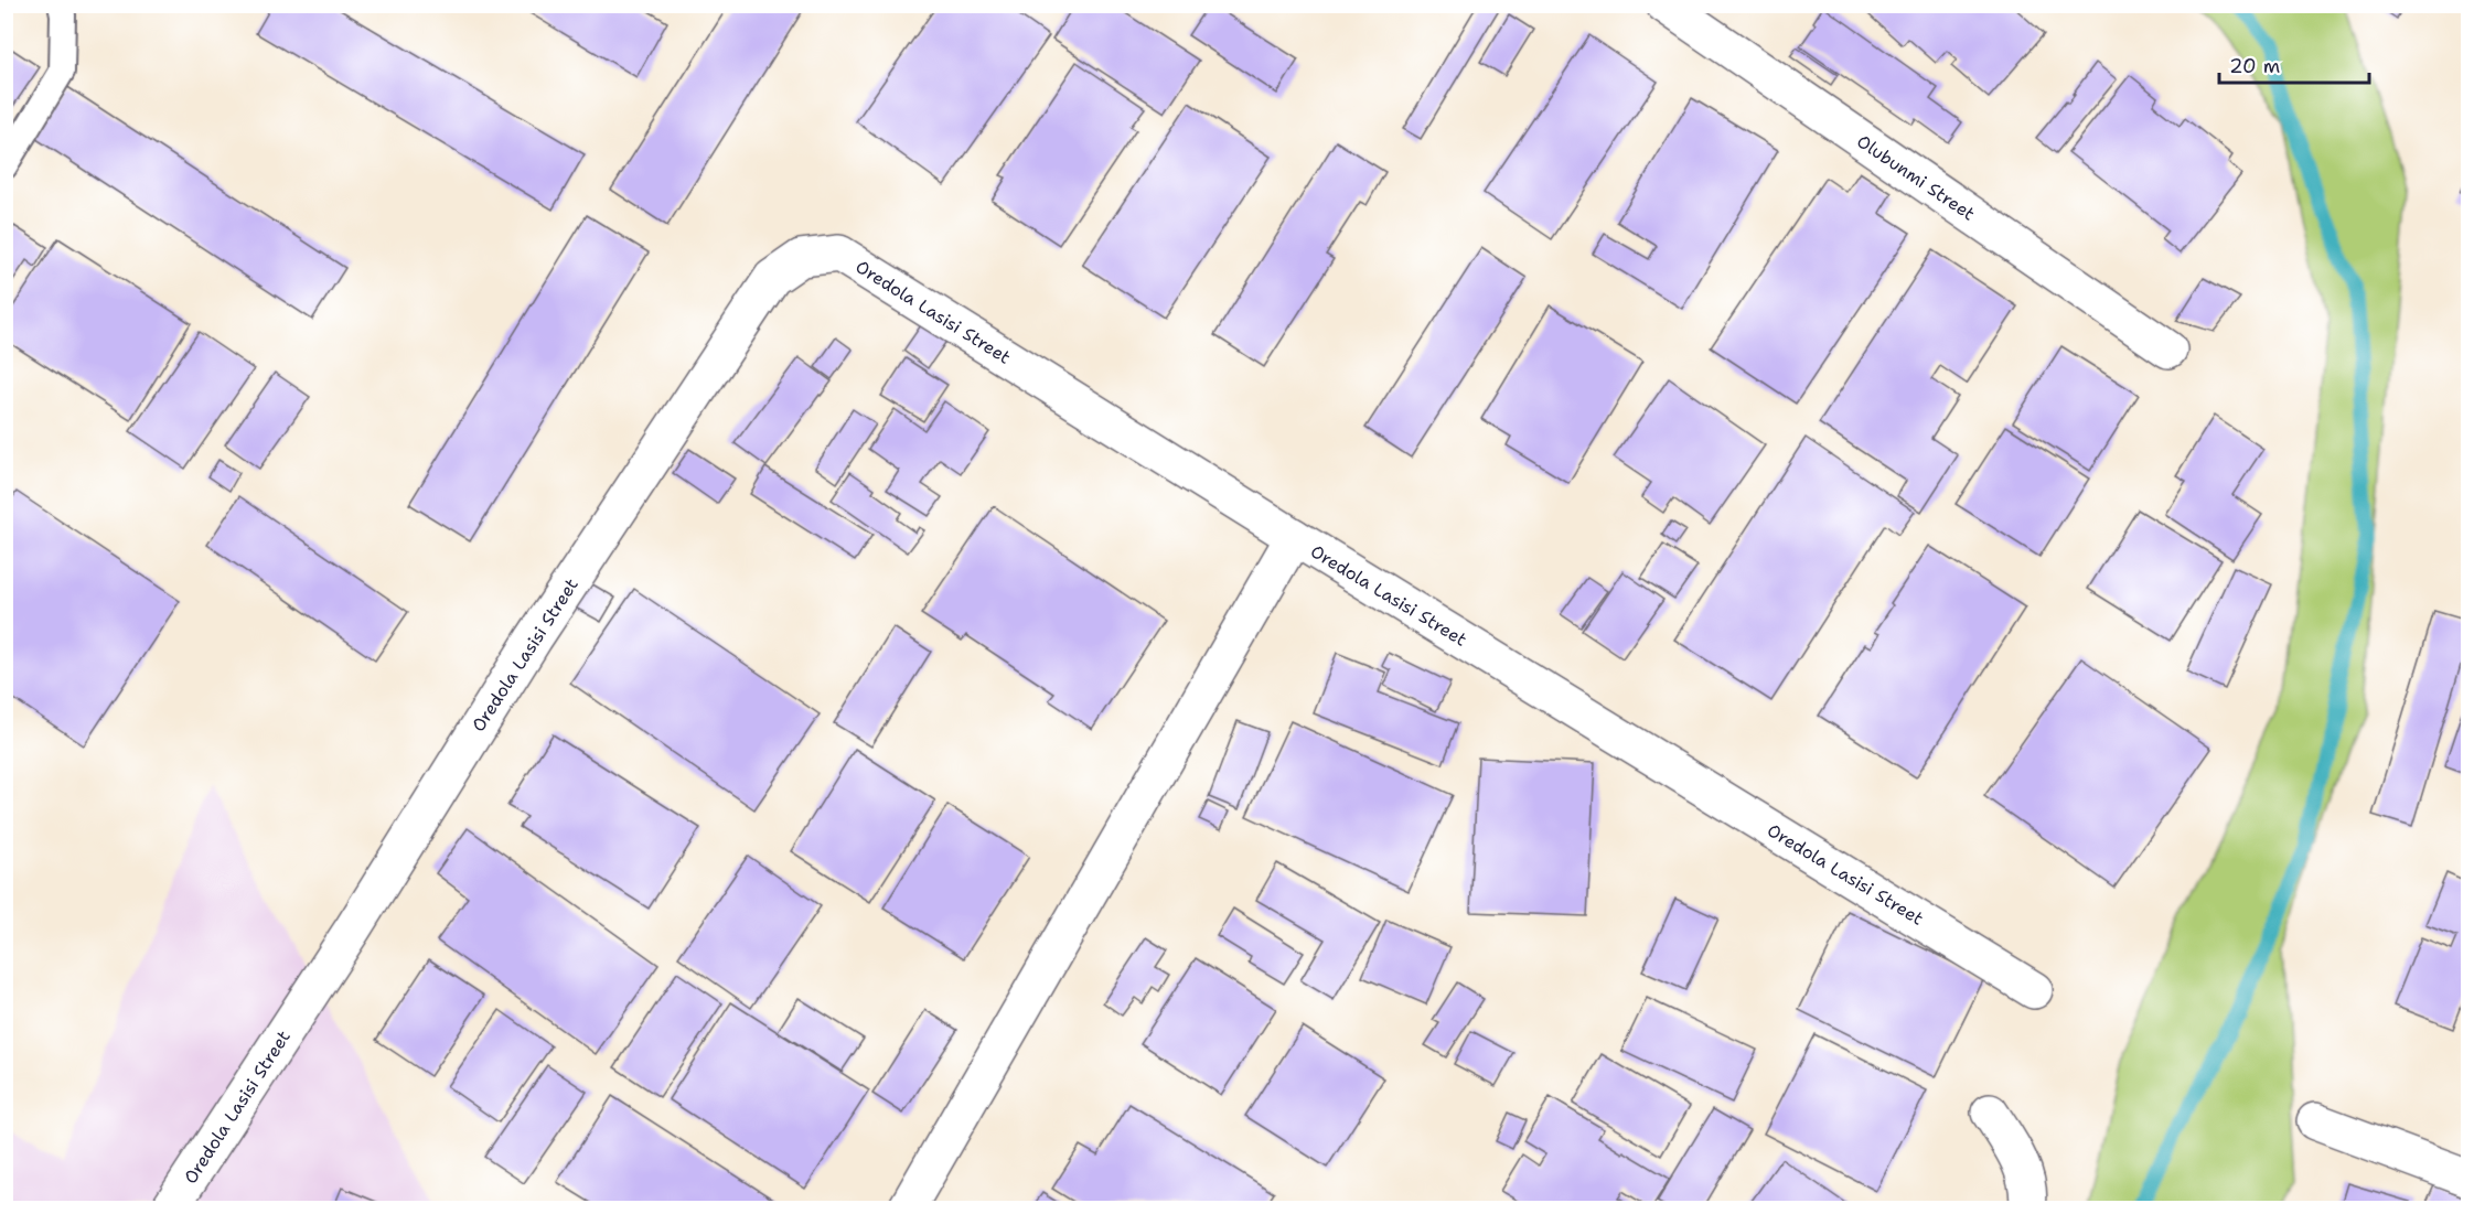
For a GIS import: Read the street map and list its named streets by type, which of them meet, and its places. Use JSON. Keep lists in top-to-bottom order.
{
  "streets": {
    "street": ["Olubunmi Street", "Oredola Lasisi Street"]
  },
  "scale_bar": "20 m"
}
